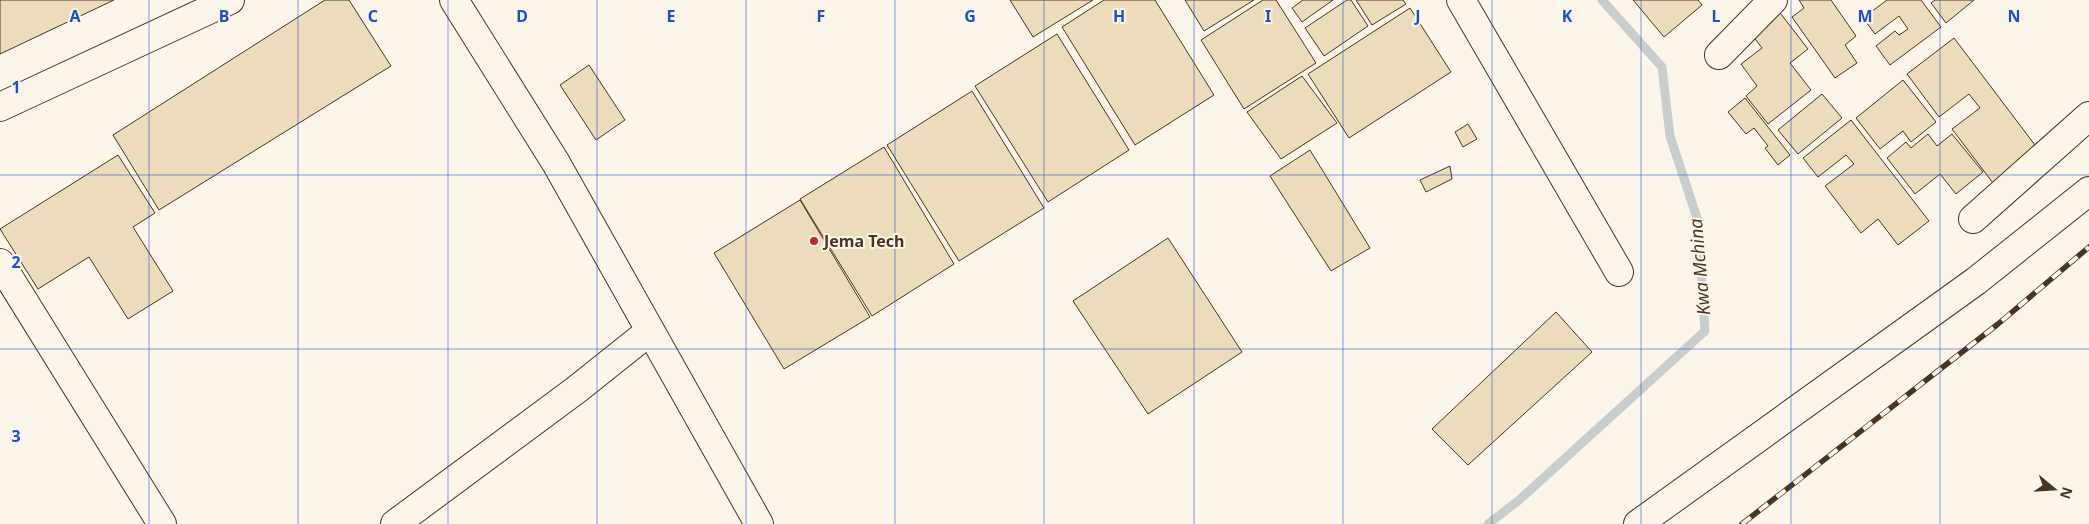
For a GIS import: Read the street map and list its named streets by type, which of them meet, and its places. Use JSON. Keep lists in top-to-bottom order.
{
  "water": ["Kwa Mchina"],
  "places": ["Jema Tech"],
  "north": "right",
  "grid": {
    "columns": [
      "A",
      "B",
      "C",
      "D",
      "E",
      "F",
      "G",
      "H",
      "I",
      "J",
      "K",
      "L",
      "M",
      "N"
    ],
    "rows": ["1", "2", "3"]
  }
}
